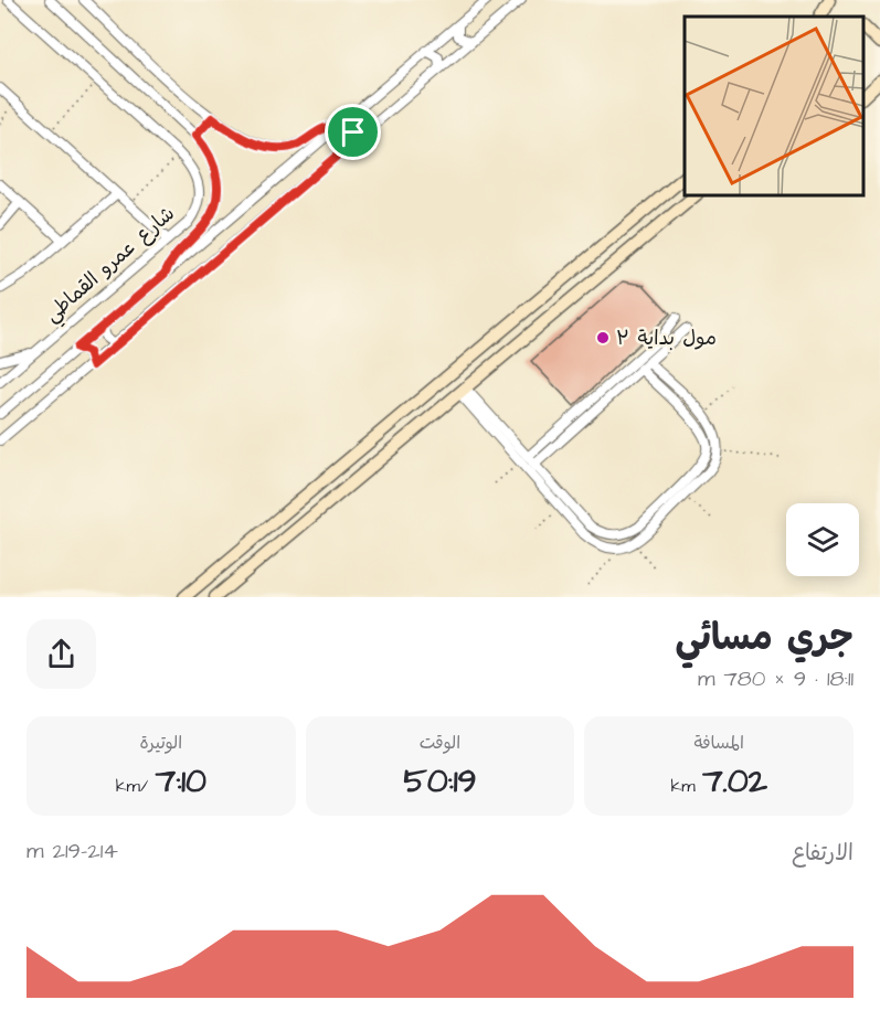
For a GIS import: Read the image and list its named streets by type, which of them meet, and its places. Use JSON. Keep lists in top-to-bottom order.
{
  "streets": {
    "street": ["شارع عمرو القماطي"]
  },
  "places": ["مول بداية ۲"],
  "page": {
    "heading": ["جري مسائي", "18:11 · 9 × 780 m"],
    "stats": [
      ["المسافة", "7.02 km"],
      ["الوقت", "50:19"],
      ["الوتيرة", "7:10 /km"]
    ],
    "chart": ["الارتفاع", "214–219 m"]
  }
}
